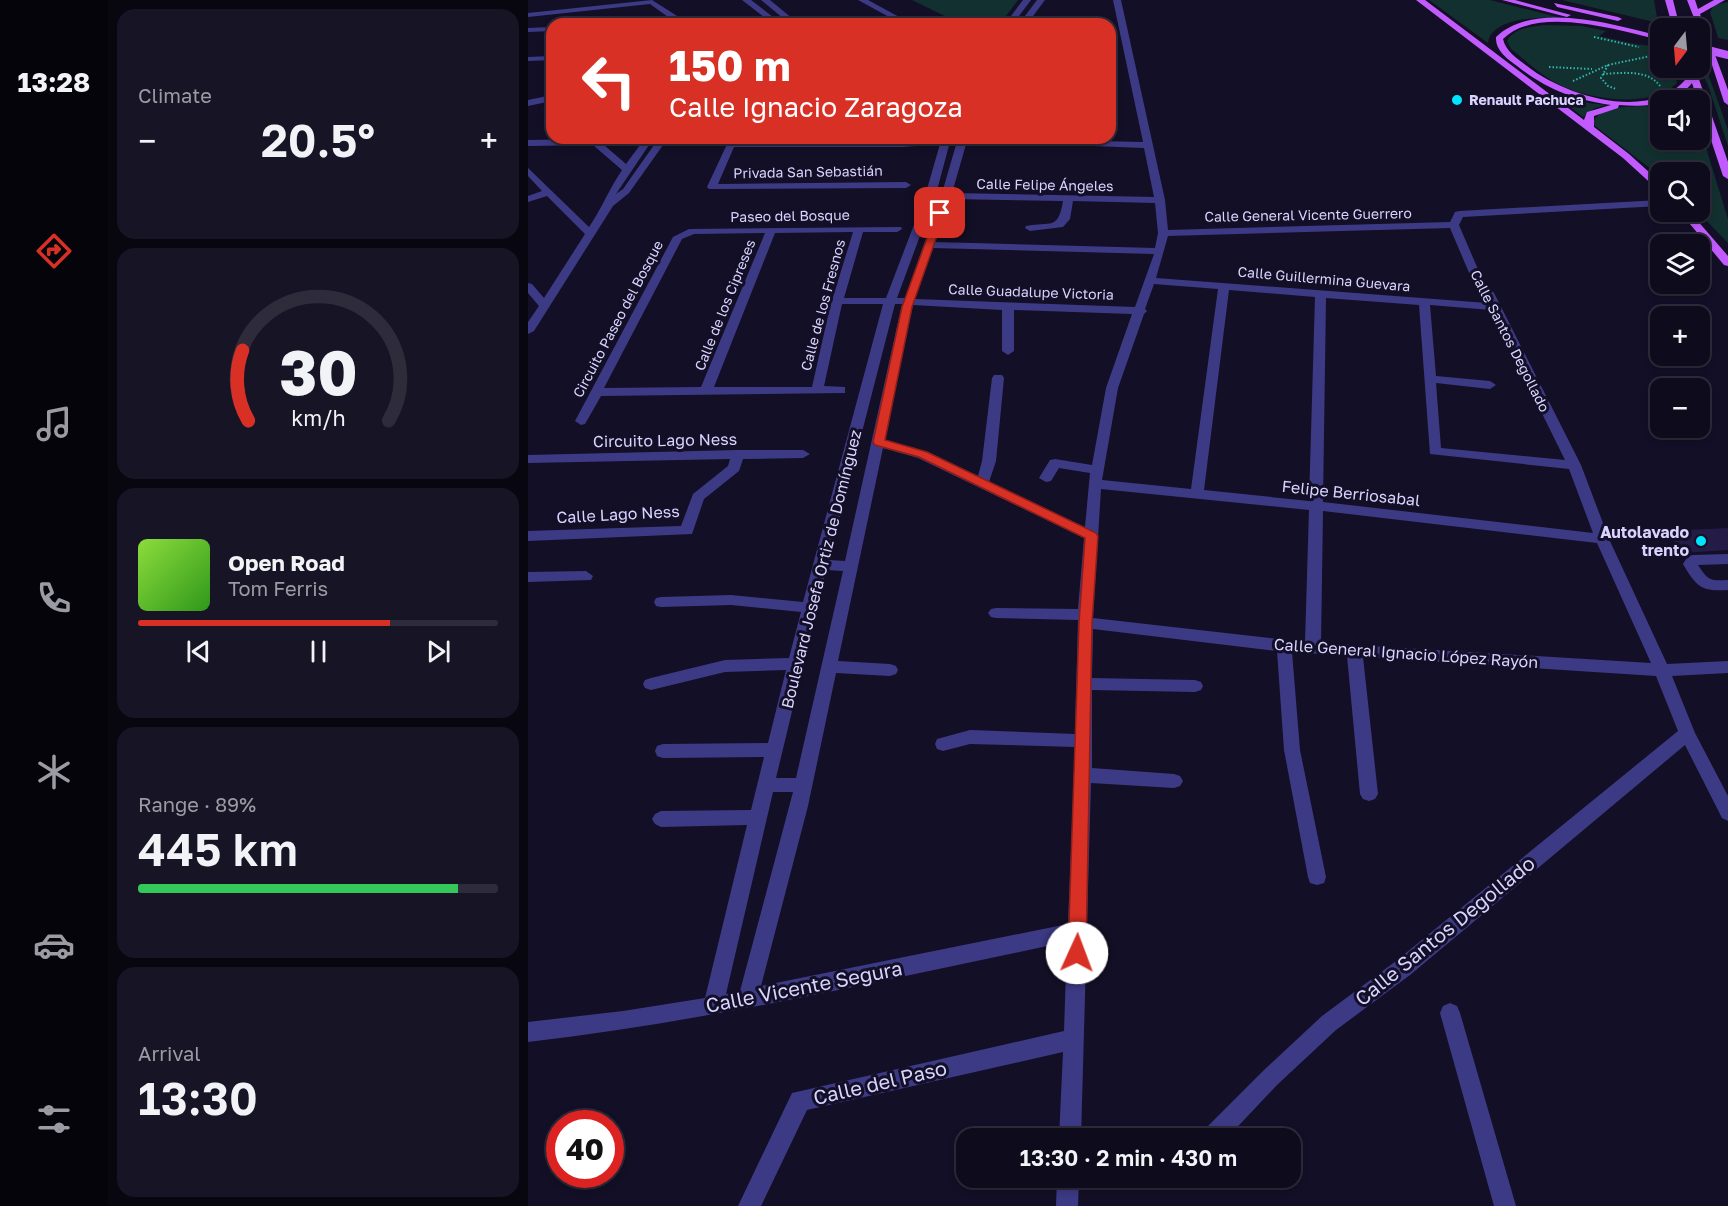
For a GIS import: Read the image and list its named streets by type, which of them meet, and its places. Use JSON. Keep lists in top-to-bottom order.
{
  "streets": {
    "street": [
      "Privada San Sebastián",
      "Calle Felipe Ángeles",
      "Calle General Vicente Guerrero",
      "Paseo del Bosque",
      "Calle Guillermina Guevara",
      "Calle Guadalupe Victoria",
      "Calle de los Cipreses",
      "Calle de los Fresnos",
      "Circuito Paseo del Bosque",
      "Calle Santos Degollado",
      "Circuito Lago Ness",
      "Felipe Berriosabal",
      "Calle Lago Ness",
      "Boulevard Josefa Ortiz de Domínguez",
      "Calle General Ignacio López Rayón",
      "Calle Vicente Segura",
      "Calle del Paso"
    ]
  },
  "crossings": [
    ["Privada San Sebastián", "Boulevard Josefa Ortiz de Domínguez"],
    ["Calle Felipe Ángeles", "Boulevard Josefa Ortiz de Domínguez"],
    ["Calle General Vicente Guerrero", "Calle Santos Degollado"],
    ["Paseo del Bosque", "Calle de los Cipreses"],
    ["Paseo del Bosque", "Calle de los Fresnos"],
    ["Paseo del Bosque", "Circuito Paseo del Bosque"],
    ["Calle Guillermina Guevara", "Calle Santos Degollado"],
    ["Calle Guadalupe Victoria", "Calle de los Fresnos"],
    ["Calle Guadalupe Victoria", "Boulevard Josefa Ortiz de Domínguez"],
    ["Calle Santos Degollado", "Felipe Berriosabal"],
    ["Calle Santos Degollado", "Calle General Ignacio López Rayón"],
    ["Circuito Lago Ness", "Calle Lago Ness"],
    ["Boulevard Josefa Ortiz de Domínguez", "Calle Vicente Segura"]
  ],
  "places": ["Renault Pachuca", "Autolavado trento"],
  "north": "bottom",
  "page": {
    "tabs": "13:28",
    "tile": [
      "Climate",
      ["Range · 89%", "445 km"],
      ["Arrival", "13:30"]
    ],
    "map_buttons": ["+", "−"],
    "turn": ["150 m", "Calle Ignacio Zaragoza"],
    "heat": ["−", "20.5°", "+"],
    "song": ["Open Road", "Tom Ferris"],
    "limit": "40",
    "trip": "13:30 · 2 min · 430 m",
    "gauge": ["30", "km/h"]
  }
}
